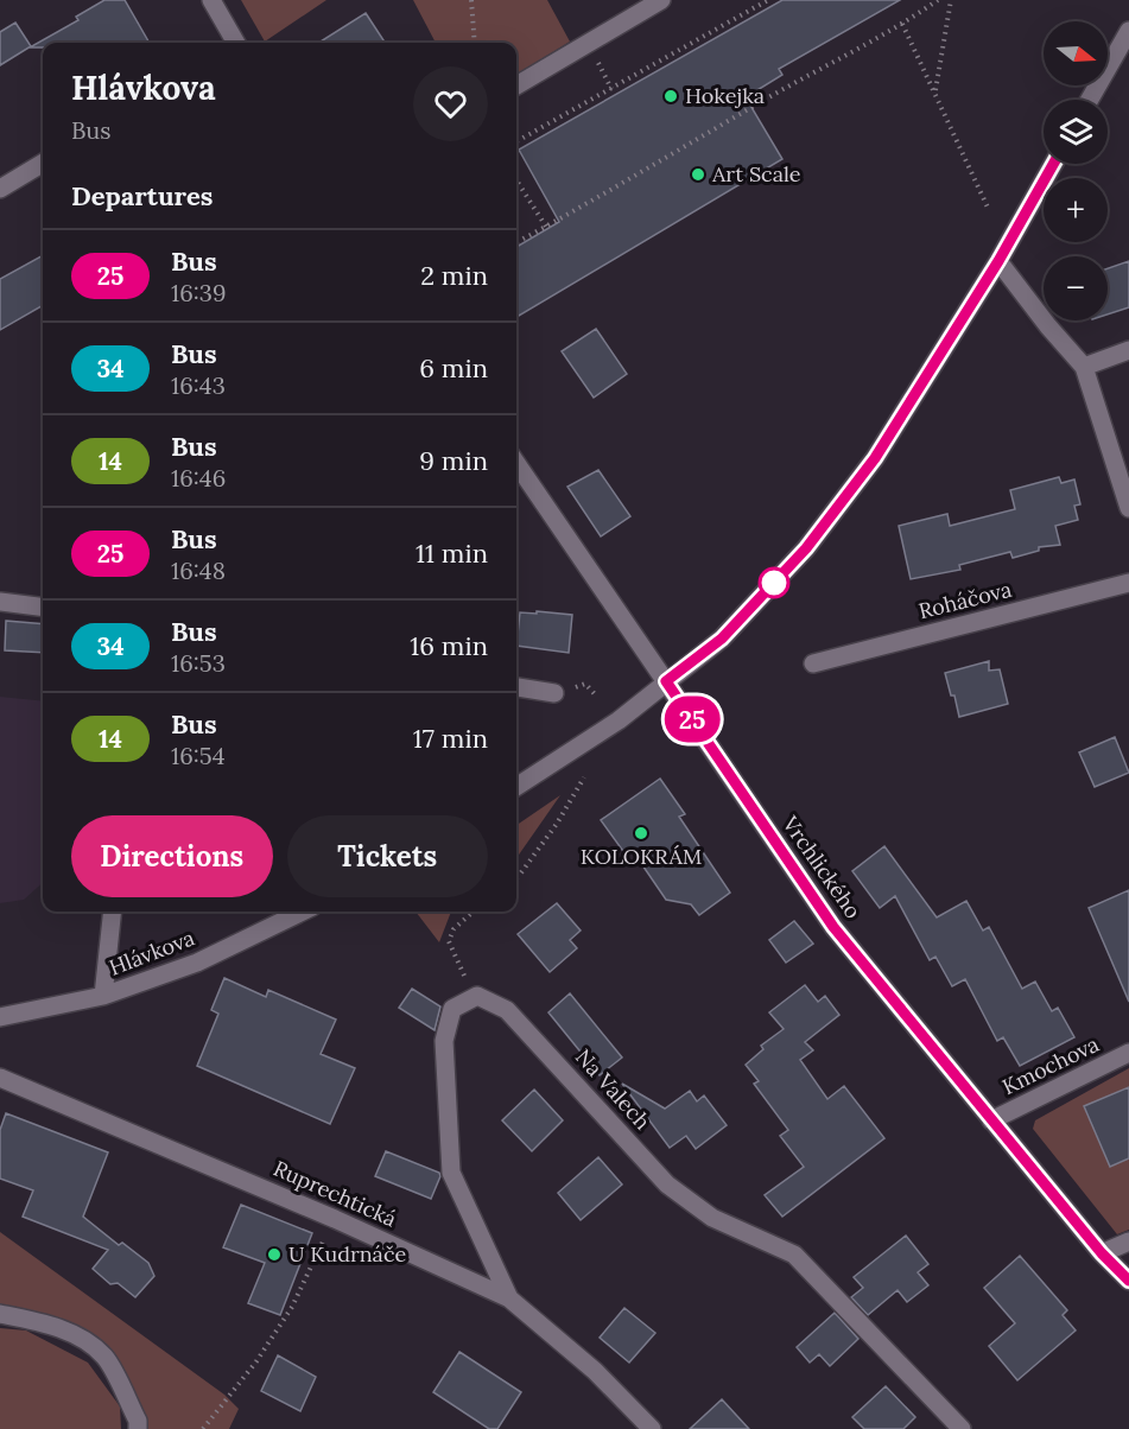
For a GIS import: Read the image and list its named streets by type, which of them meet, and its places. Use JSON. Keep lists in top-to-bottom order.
{
  "streets": {
    "street": [
      "Roháčova",
      "Vrchlického",
      "Hlávkova",
      "Kmochova",
      "Na Valech",
      "Ruprechtická"
    ]
  },
  "crossings": [
    ["Vrchlického", "Kmochova"]
  ],
  "places": [
    "Hokejka",
    "Art Scale",
    "KOLOKRÁM",
    "U Kudrnáče"
  ],
  "lines": ["bus line 25"],
  "north": "right",
  "page": {
    "on_map": "25",
    "map_buttons": ["+", "−"],
    "heading": [
      ["Hlávkova", "Bus"],
      "Departures"
    ],
    "list": [
      {
        "mark": "25",
        "name": "Bus",
        "note": "16:39",
        "value": "2 min"
      },
      {
        "mark": "34",
        "name": "Bus",
        "note": "16:43",
        "value": "6 min"
      },
      {
        "mark": "14",
        "name": "Bus",
        "note": "16:46",
        "value": "9 min"
      },
      {
        "mark": "25",
        "name": "Bus",
        "note": "16:48",
        "value": "11 min"
      },
      {
        "mark": "34",
        "name": "Bus",
        "note": "16:53",
        "value": "16 min"
      },
      {
        "mark": "14",
        "name": "Bus",
        "note": "16:54",
        "value": "17 min"
      }
    ],
    "buttons": ["Directions", "Tickets"]
  }
}
